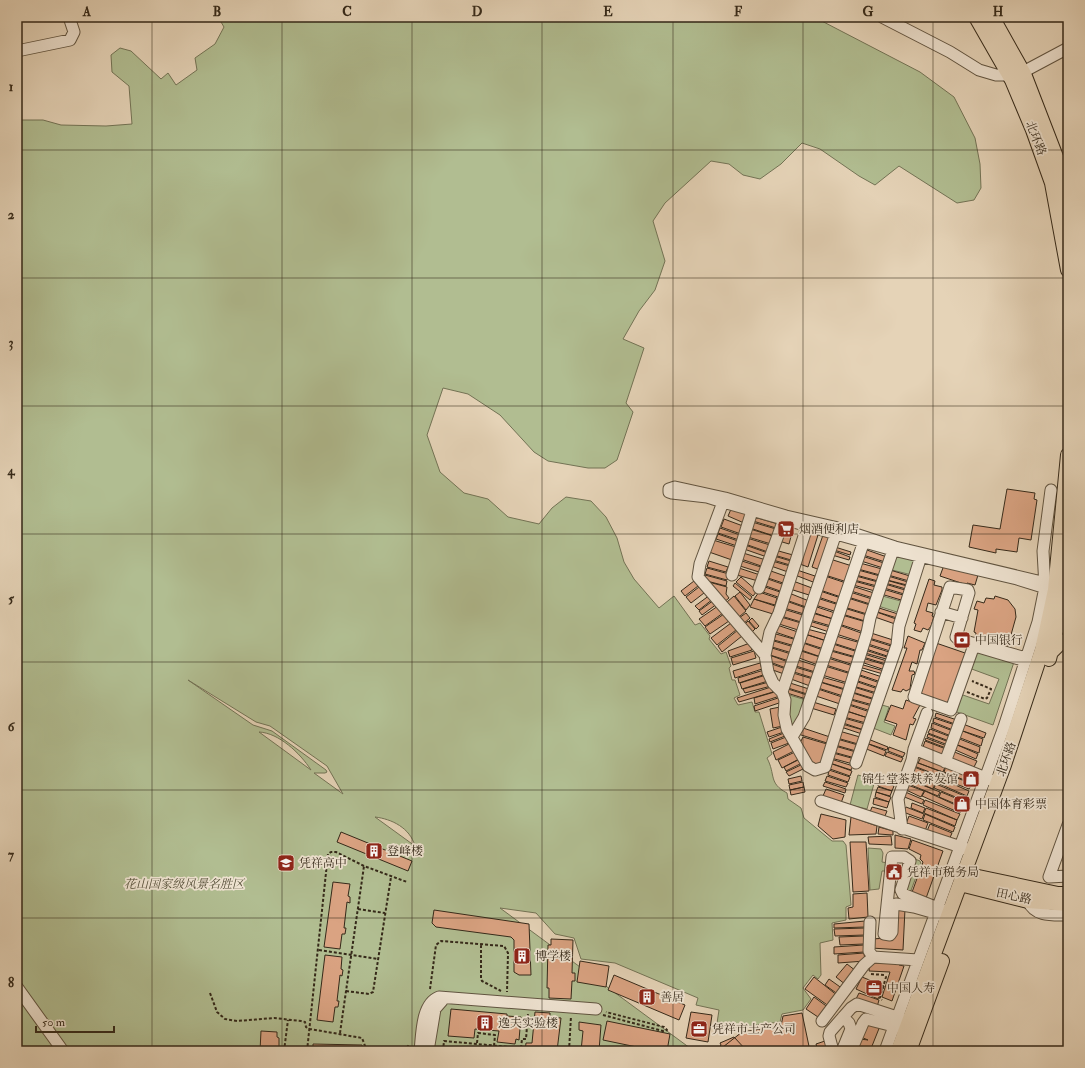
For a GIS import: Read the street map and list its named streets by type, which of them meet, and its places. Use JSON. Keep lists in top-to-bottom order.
{
  "streets": {
    "main road": ["北环路", "田心路"]
  },
  "crossings": [
    ["北环路", "田心路"]
  ],
  "parks": ["花山国家级风景名胜区"],
  "places": {
    "supermarket": ["烟酒便利店"],
    "bank": ["中国银行"],
    "shop": ["锦生堂茶麸养发馆", "中国体育彩票"],
    "building": [
      "登峰楼",
      "博学楼",
      "善居",
      "逸夫实验楼"
    ],
    "school or university": ["凭祥高中"],
    "public building": ["凭祥市税务局"],
    "office": ["中国人寿", "凭祥市土产公司"]
  },
  "scale_bar": "50 m",
  "grid": {
    "columns": [
      "A",
      "B",
      "C",
      "D",
      "E",
      "F",
      "G",
      "H"
    ],
    "rows": [
      "1",
      "2",
      "3",
      "4",
      "5",
      "6",
      "7",
      "8"
    ]
  }
}
